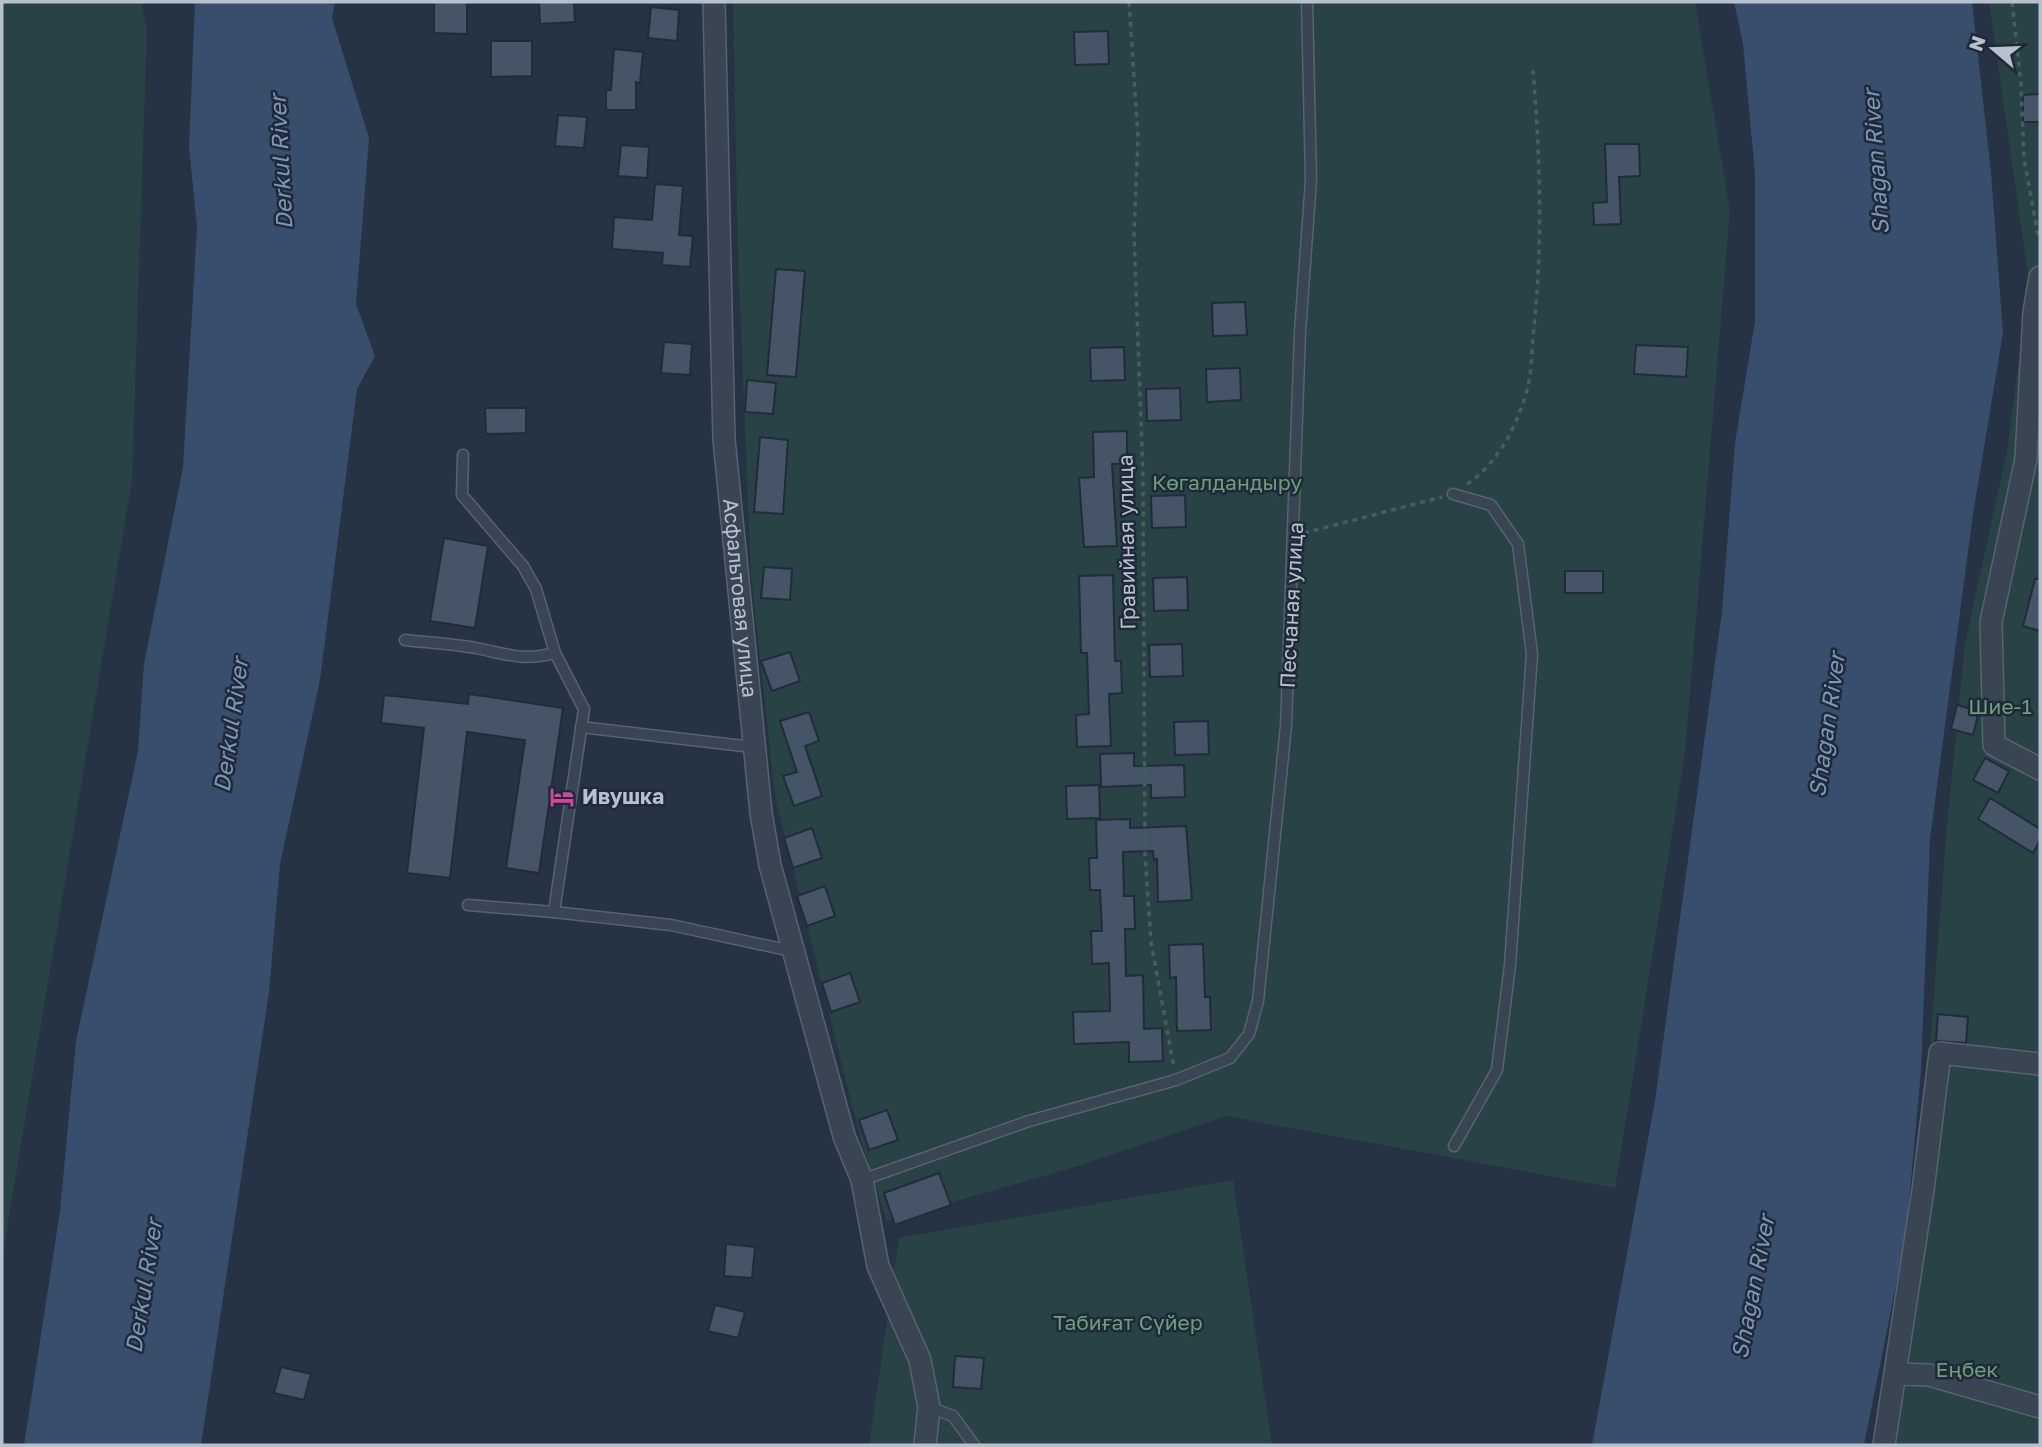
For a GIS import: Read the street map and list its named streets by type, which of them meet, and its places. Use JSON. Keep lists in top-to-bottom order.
{
  "streets": {
    "street": ["Асфальтовая улица"],
    "lane": ["Песчаная улица"],
    "path": ["Гравийная улица"]
  },
  "crossings": [
    ["Гравийная улица", "Песчаная улица"],
    ["Асфальтовая улица", "Песчаная улица"]
  ],
  "water": ["Derkul River", "Shagan River"],
  "parks": [
    "Көгалдандыру",
    "Шие-1",
    "Табиғат Сүйер",
    "Еңбек"
  ],
  "places": {
    "hotel": ["Ивушка"]
  },
  "north": "left"
}
